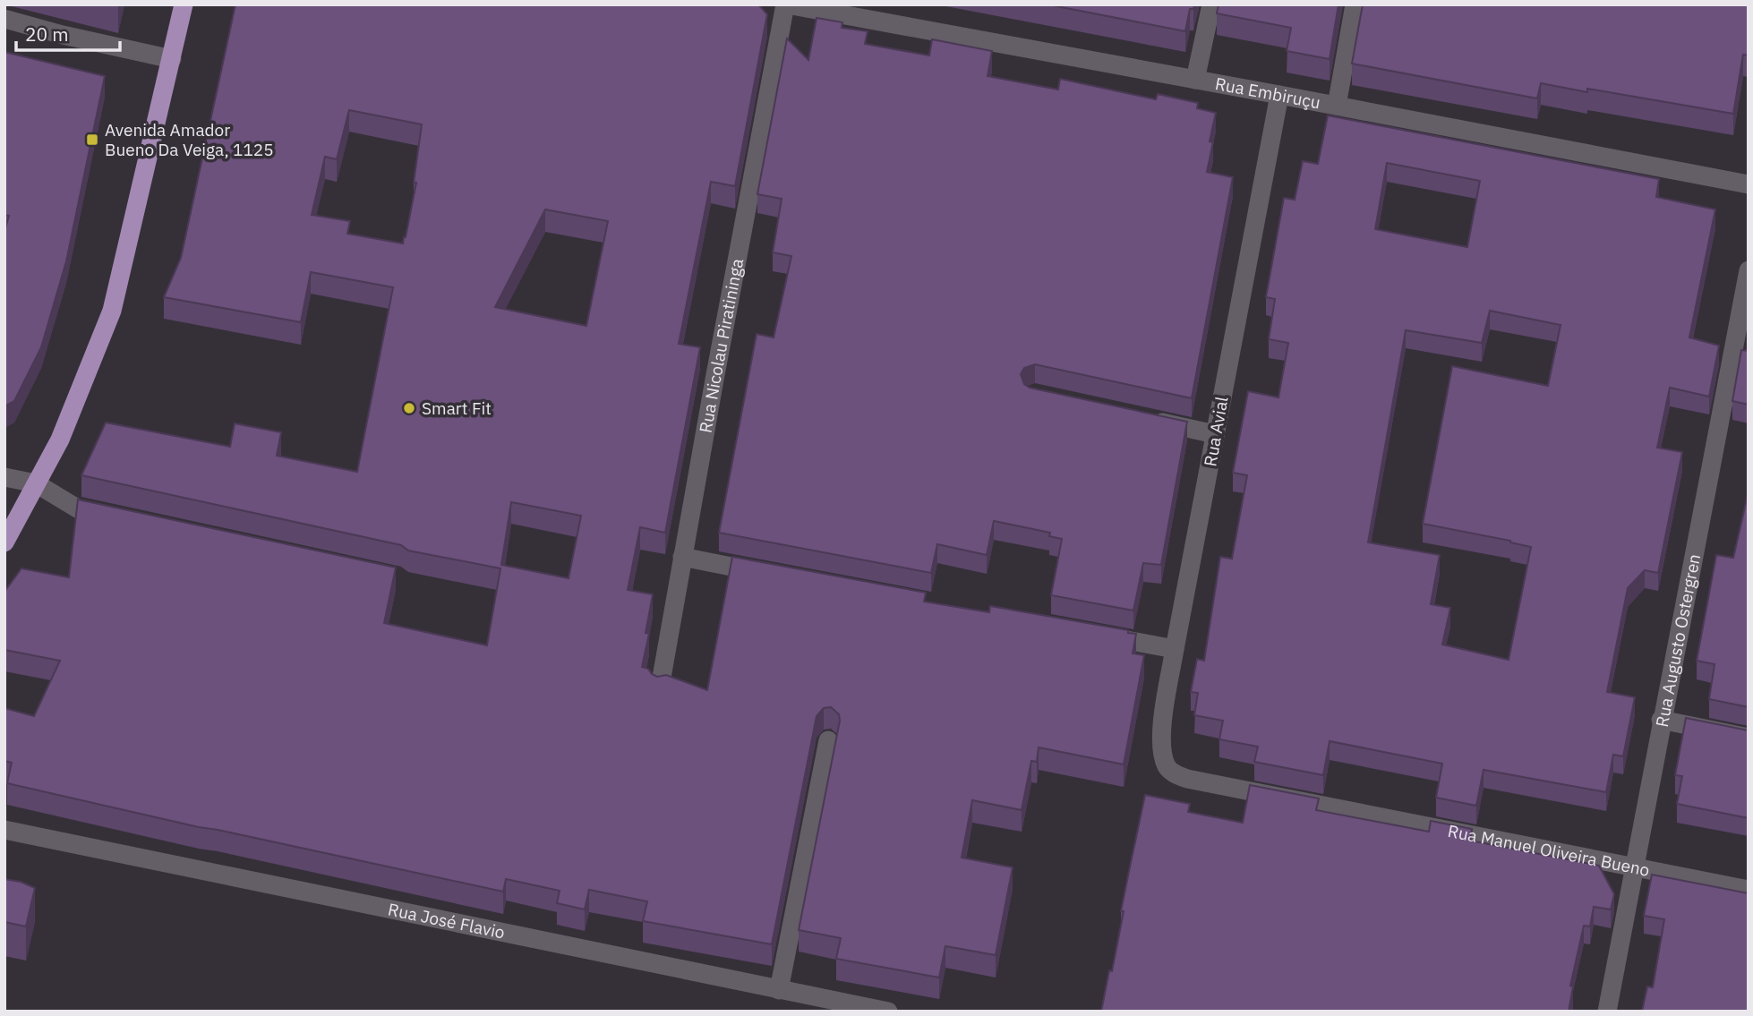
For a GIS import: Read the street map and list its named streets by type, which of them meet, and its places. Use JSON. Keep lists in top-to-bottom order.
{
  "streets": {
    "street": [
      "Rua Embiruçu",
      "Rua Nicolau Piratininga",
      "Rua Avial",
      "Rua Augusto Ostergren",
      "Rua Manuel Oliveira Bueno",
      "Rua José Flavio"
    ]
  },
  "crossings": [
    ["Rua Embiruçu", "Rua Nicolau Piratininga"],
    ["Rua Embiruçu", "Rua Avial"],
    ["Rua Avial", "Rua Manuel Oliveira Bueno"],
    ["Rua Augusto Ostergren", "Rua Manuel Oliveira Bueno"]
  ],
  "places": {
    "transit": ["Avenida Amador Bueno Da Veiga, 1125"],
    "other": ["Smart Fit"]
  },
  "scale_bar": "20 m"
}
